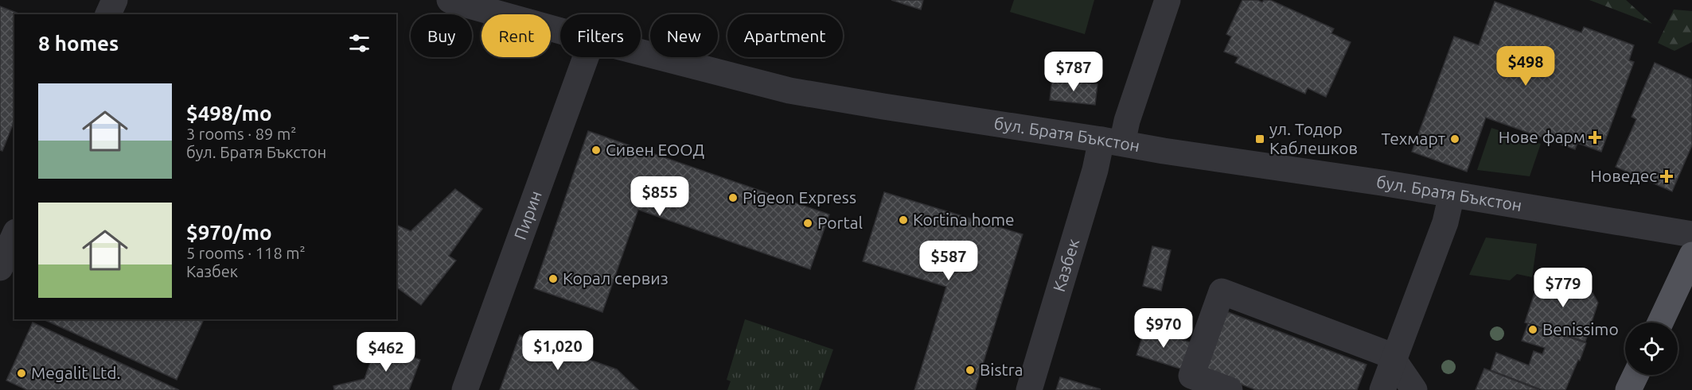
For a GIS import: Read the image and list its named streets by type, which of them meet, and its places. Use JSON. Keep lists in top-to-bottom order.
{
  "streets": {
    "street": ["бул. Братя Бъкстон", "Пирин", "Казбек"]
  },
  "crossings": [
    ["бул. Братя Бъкстон", "Казбек"]
  ],
  "places": {
    "health": ["Нове фарм", "Новедес"],
    "transit": ["ул. Тодор Каблешков"],
    "other": [
      "Техмарт",
      "Сивен ЕООД",
      "Pigeon Express",
      "Kortina home",
      "Portal",
      "Корал сервиз",
      "Benissimo",
      "Bistra",
      "Megalit Ltd."
    ]
  },
  "page": {
    "chip": [
      "Buy",
      "Rent",
      "Filters",
      "New",
      "Apartment"
    ],
    "heading": "8 homes",
    "price": [
      "$498",
      "$787",
      "$855",
      "$587",
      "$779",
      "$970",
      "$1,020",
      "$462"
    ],
    "list": [
      {
        "name": "$498/mo",
        "note": "3 rooms · 89 m² · бул. Братя Бъкстон"
      },
      {
        "name": "$970/mo",
        "note": "5 rooms · 118 m² · Казбек"
      }
    ]
  }
}
